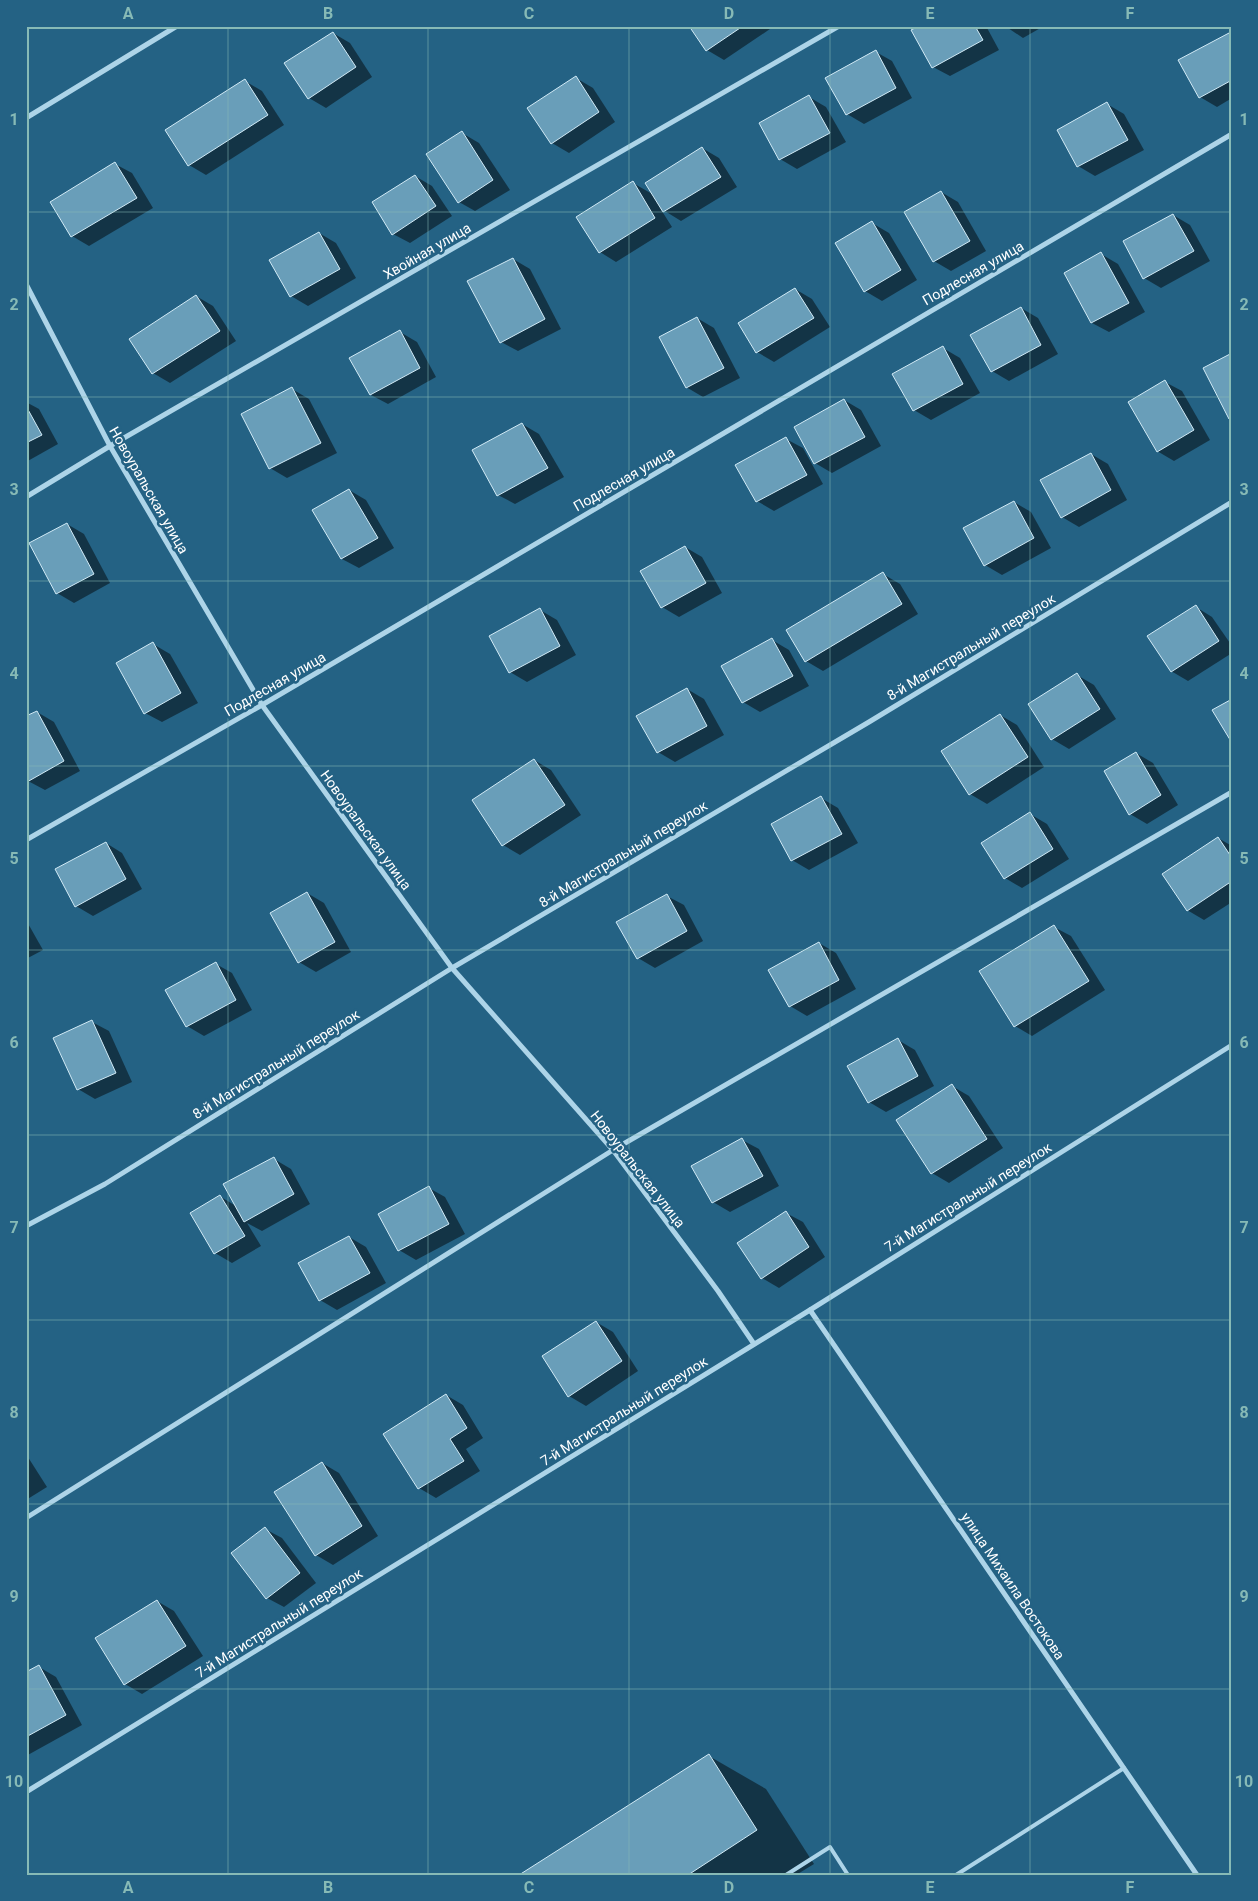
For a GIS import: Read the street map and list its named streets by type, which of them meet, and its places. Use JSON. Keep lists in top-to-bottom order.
{
  "streets": {
    "street": [
      "Хвойная улица",
      "Подлесная улица",
      "Новоуральская улица",
      "8-й Магистральный переулок",
      "7-й Магистральный переулок",
      "улица Михаила Востокова"
    ]
  },
  "crossings": [
    ["Хвойная улица", "Новоуральская улица"],
    ["Подлесная улица", "Новоуральская улица"],
    ["Новоуральская улица", "8-й Магистральный переулок"],
    ["Новоуральская улица", "7-й Магистральный переулок"],
    ["7-й Магистральный переулок", "улица Михаила Востокова"]
  ],
  "grid": {
    "columns": [
      "A",
      "B",
      "C",
      "D",
      "E",
      "F"
    ],
    "rows": [
      "1",
      "2",
      "3",
      "4",
      "5",
      "6",
      "7",
      "8",
      "9",
      "10"
    ]
  }
}
